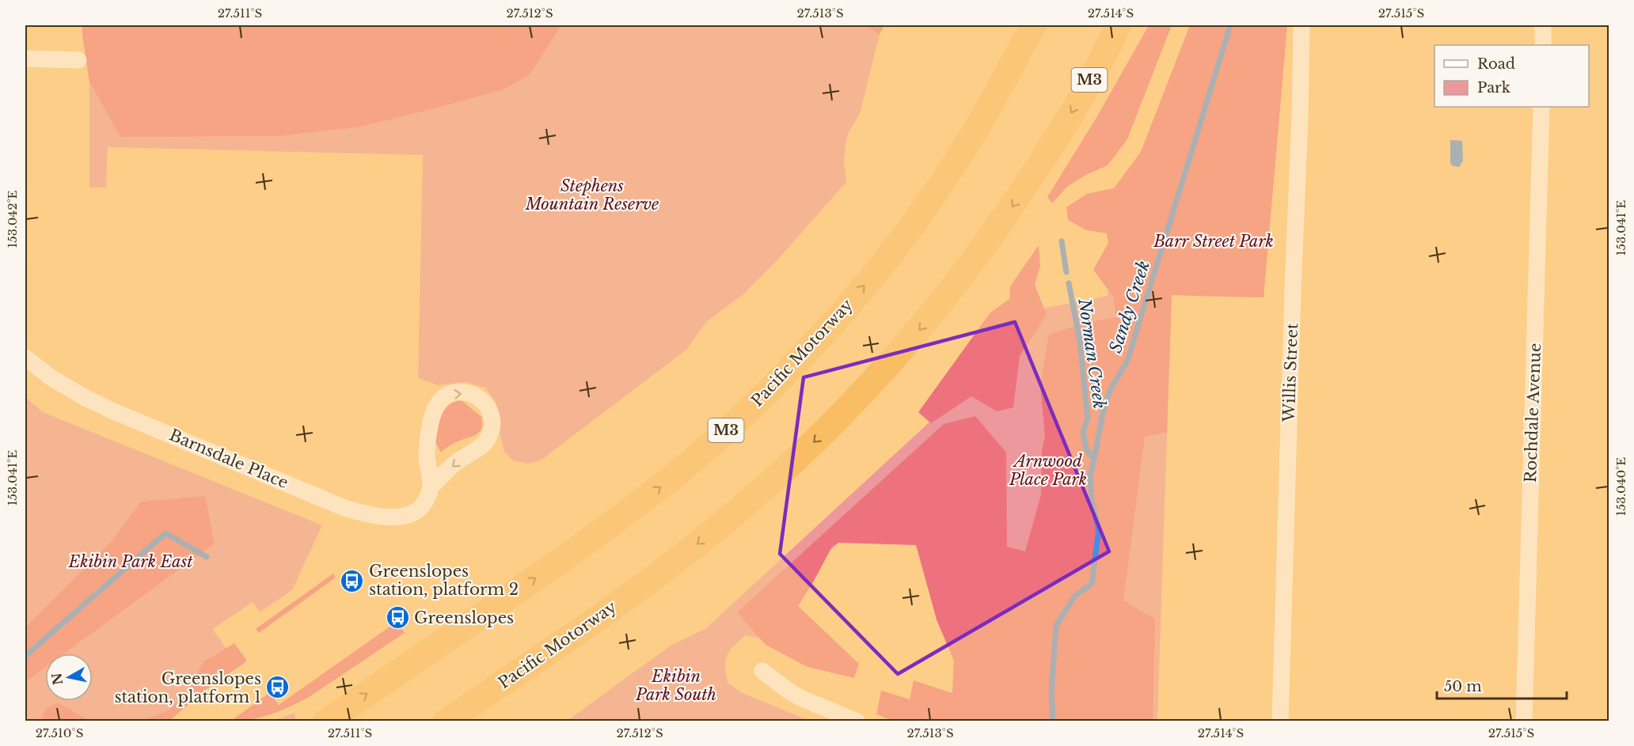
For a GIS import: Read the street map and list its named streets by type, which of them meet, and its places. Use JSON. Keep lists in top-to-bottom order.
{
  "streets": {
    "highway": ["M3", "Pacific Motorway"],
    "street": ["Willis Street", "Rochdale Avenue", "Barnsdale Place"]
  },
  "water": ["Sandy Creek", "Norman Creek"],
  "parks": [
    "Stephens Mountain Reserve",
    "Barr Street Park",
    "Arnwood Place Park",
    "Ekibin Park East",
    "Ekibin Park South"
  ],
  "places": {
    "bus stop": ["Greenslopes station, platform 2", "Greenslopes", "Greenslopes station, platform 1"]
  },
  "legend": ["Road", "Park"],
  "scale_bar": "50 m",
  "north": "left",
  "coordinates": [
    "27.511°S",
    "27.512°S",
    "27.513°S",
    "27.514°S",
    "27.515°S",
    "153.042°E",
    "153.041°E",
    "153.040°E",
    "27.510°S"
  ]
}
